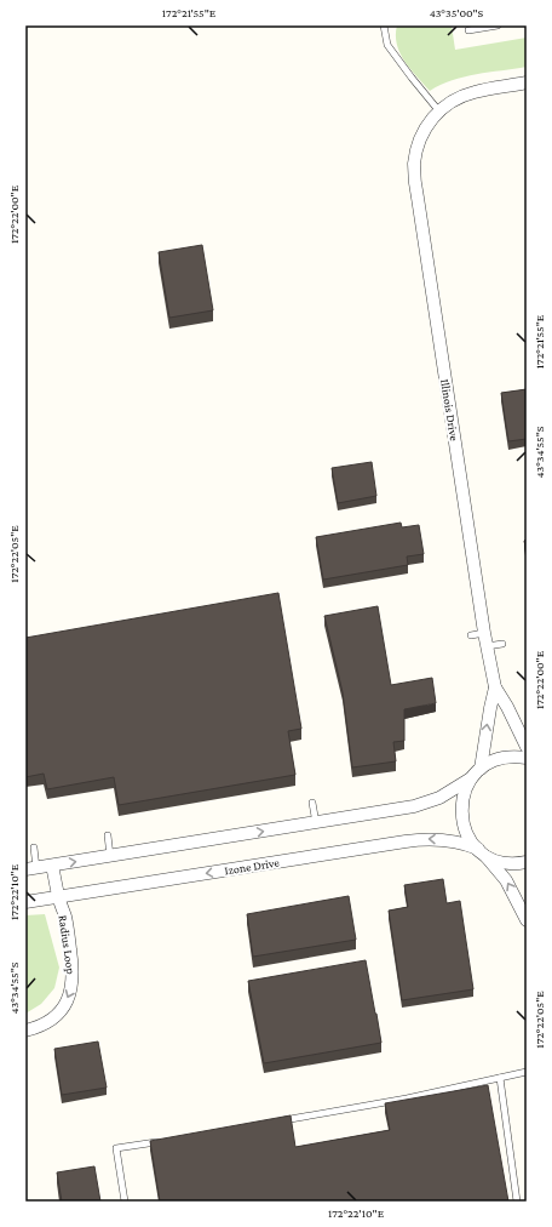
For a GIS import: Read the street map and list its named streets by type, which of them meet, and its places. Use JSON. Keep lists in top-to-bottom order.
{
  "streets": {
    "street": ["Illinois Drive", "Izone Drive", "Radius Loop"]
  },
  "crossings": [
    ["Izone Drive", "Radius Loop"]
  ],
  "one_way": ["Radius Loop"],
  "coordinates": [
    "172°21'55\"E",
    "43°35'00\"S",
    "172°22'00\"E",
    "43°34'55\"S",
    "172°22'05\"E",
    "172°22'10\"E"
  ]
}
